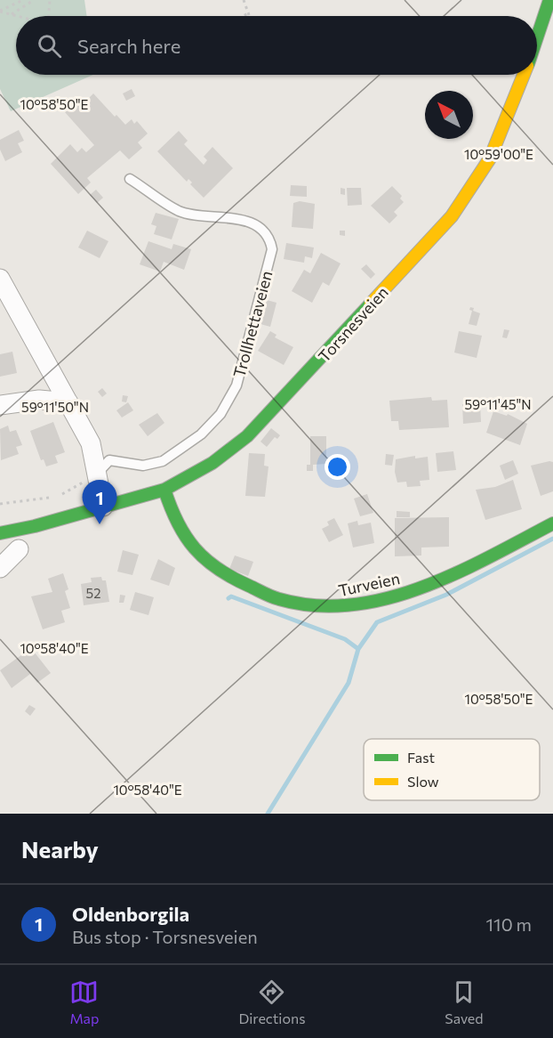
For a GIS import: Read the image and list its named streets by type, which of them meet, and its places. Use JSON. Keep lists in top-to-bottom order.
{
  "streets": {
    "main road": ["Torsnesveien", "Turveien"],
    "lane": ["Trollhettaveien"]
  },
  "crossings": [
    ["Torsnesveien", "Turveien"]
  ],
  "house_numbers": ["52"],
  "legend": ["Fast", "Slow"],
  "north": "top left",
  "page": {
    "search": "Search here",
    "pins": "1",
    "heading": "Nearby",
    "list": [
      {
        "mark": "1",
        "name": "Oldenborgila",
        "note": "Bus stop · Torsnesveien",
        "value": "110 m"
      }
    ],
    "nav": ["Map", "Directions", "Saved"]
  },
  "coordinates": [
    "10°58'50\"E",
    "10°59'00\"E",
    "59°11'45\"N",
    "59°11'50\"N",
    "10°58'40\"E"
  ]
}
